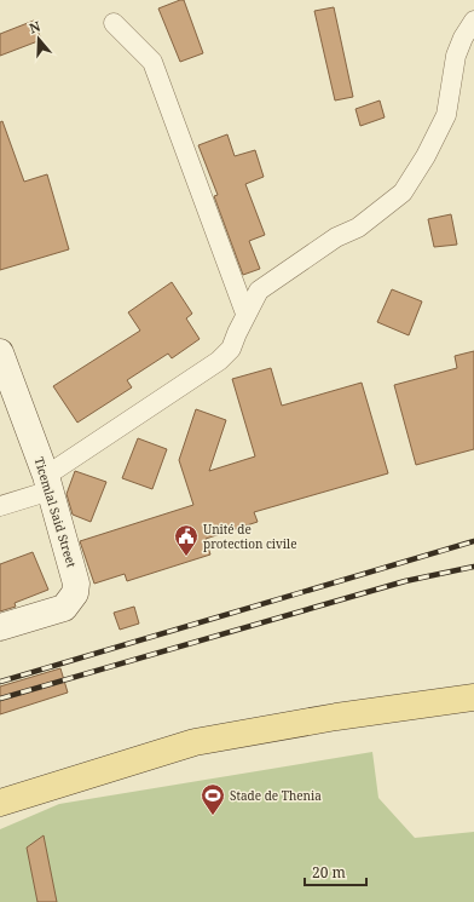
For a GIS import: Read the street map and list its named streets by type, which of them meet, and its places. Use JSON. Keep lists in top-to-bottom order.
{
  "streets": {
    "main road": ["Ticemlal Said Street"]
  },
  "places": {
    "public building": ["Unité de protection civile"],
    "sports": ["Stade de Thenia"]
  },
  "scale_bar": "20 m",
  "north": "top"
}
